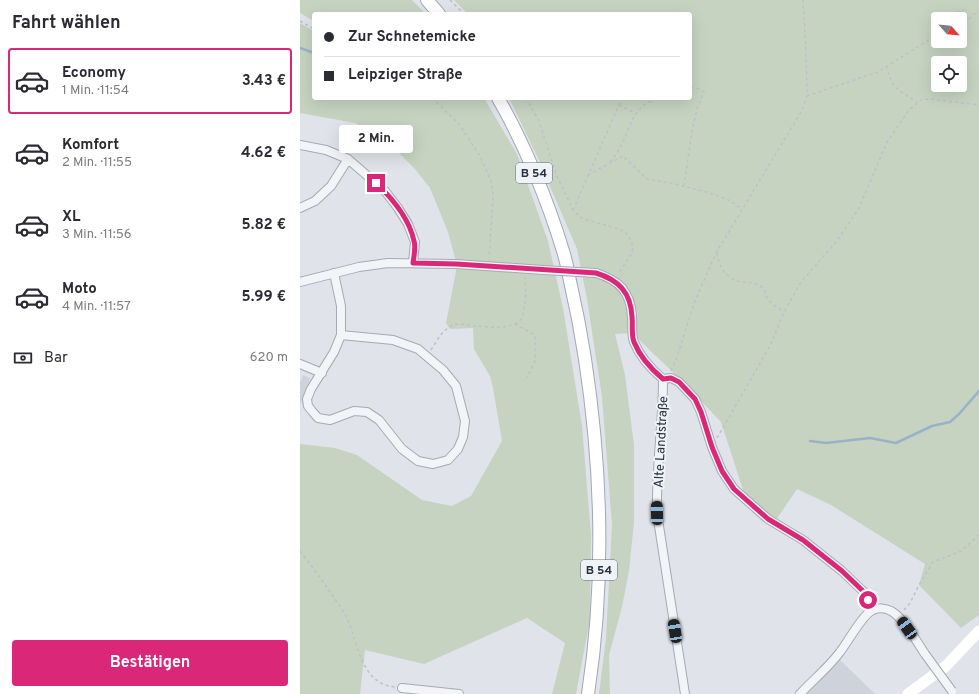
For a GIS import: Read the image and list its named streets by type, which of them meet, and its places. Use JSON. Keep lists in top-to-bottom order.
{
  "streets": {
    "main road": ["B 54"],
    "street": ["Alte Landstraße"]
  },
  "north": "bottom right",
  "page": {
    "heading": "Fahrt wählen",
    "banner": ["Zur Schnetemicke", "Leipziger Straße"],
    "list": [
      {
        "name": "Economy",
        "note": "1 Min. · 11:54",
        "value": "3.43 €"
      },
      {
        "name": "Komfort",
        "note": "2 Min. · 11:55",
        "value": "4.62 €"
      },
      {
        "name": "XL",
        "note": "3 Min. · 11:56",
        "value": "5.82 €"
      },
      {
        "name": "Moto",
        "note": "4 Min. · 11:57",
        "value": "5.99 €"
      }
    ],
    "bubble": "2 Min.",
    "pay": ["Bar", "620 m"],
    "buttons": "Bestätigen"
  }
}
